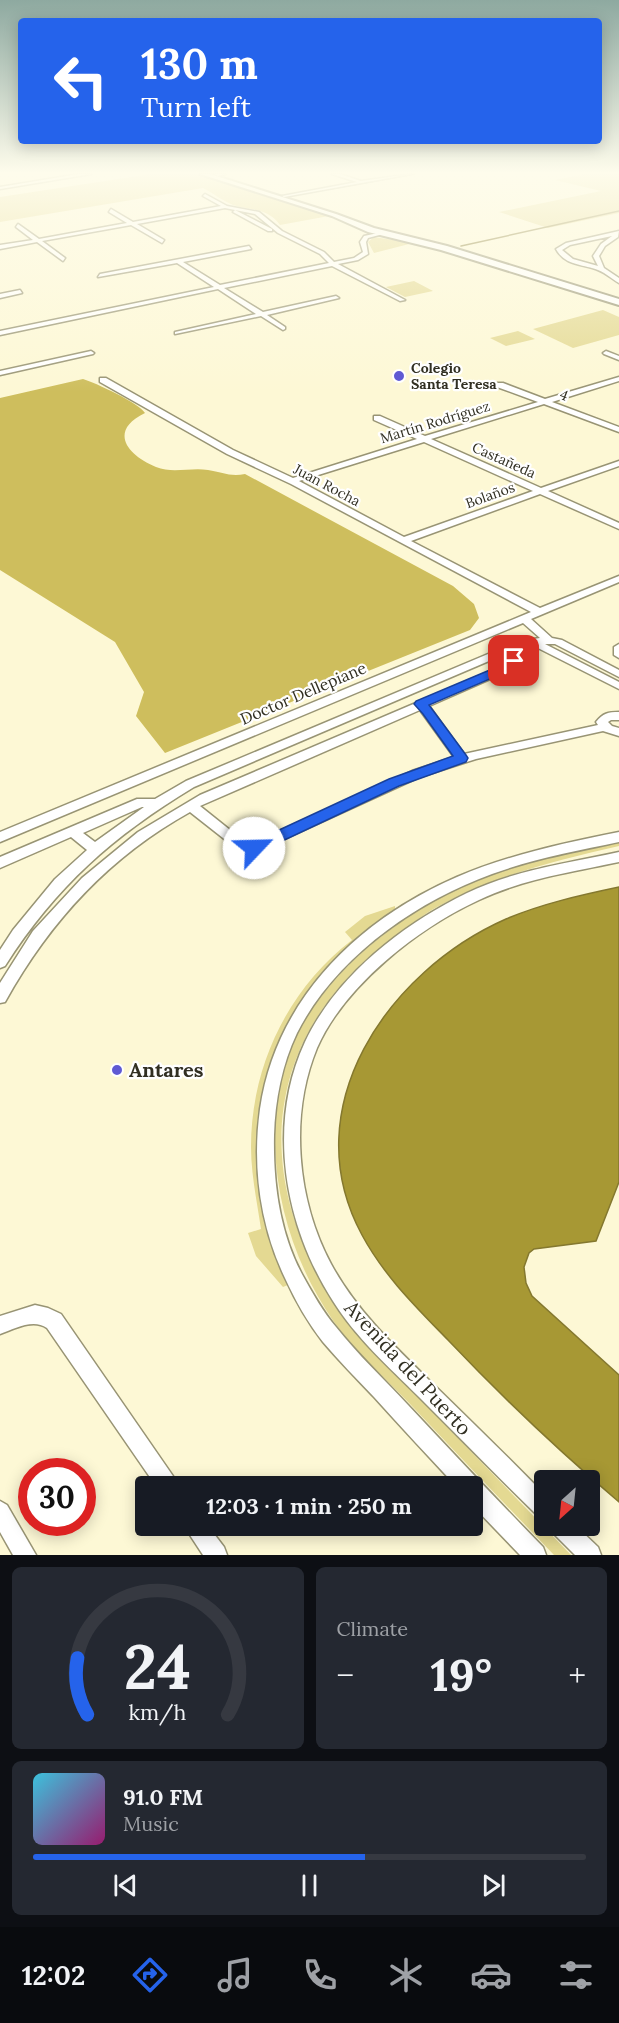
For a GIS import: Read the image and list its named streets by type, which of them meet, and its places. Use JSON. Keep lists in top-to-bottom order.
{
  "streets": {
    "street": [
      "4",
      "Martín Rodríguez",
      "Castañeda",
      "Juan Rocha",
      "Bolaños",
      "Doctor Dellepiane",
      "Avenida del Puerto"
    ]
  },
  "crossings": [
    ["4", "Martín Rodríguez"],
    ["Martín Rodríguez", "Castañeda"],
    ["Martín Rodríguez", "Juan Rocha"],
    ["Castañeda", "Bolaños"],
    ["Juan Rocha", "Bolaños"],
    ["Juan Rocha", "Doctor Dellepiane"]
  ],
  "places": ["Colegio Santa Teresa", "Antares"],
  "north": "bottom left",
  "page": {
    "turn": ["130 m", "Turn left"],
    "limit": "30",
    "trip": "12:03 · 1 min · 250 m",
    "tile": "Climate",
    "heat": ["−", "19°", "+"],
    "song": ["91.0 FM", "Music"],
    "tabs": "12:02",
    "gauge": ["24", "km/h"]
  }
}
